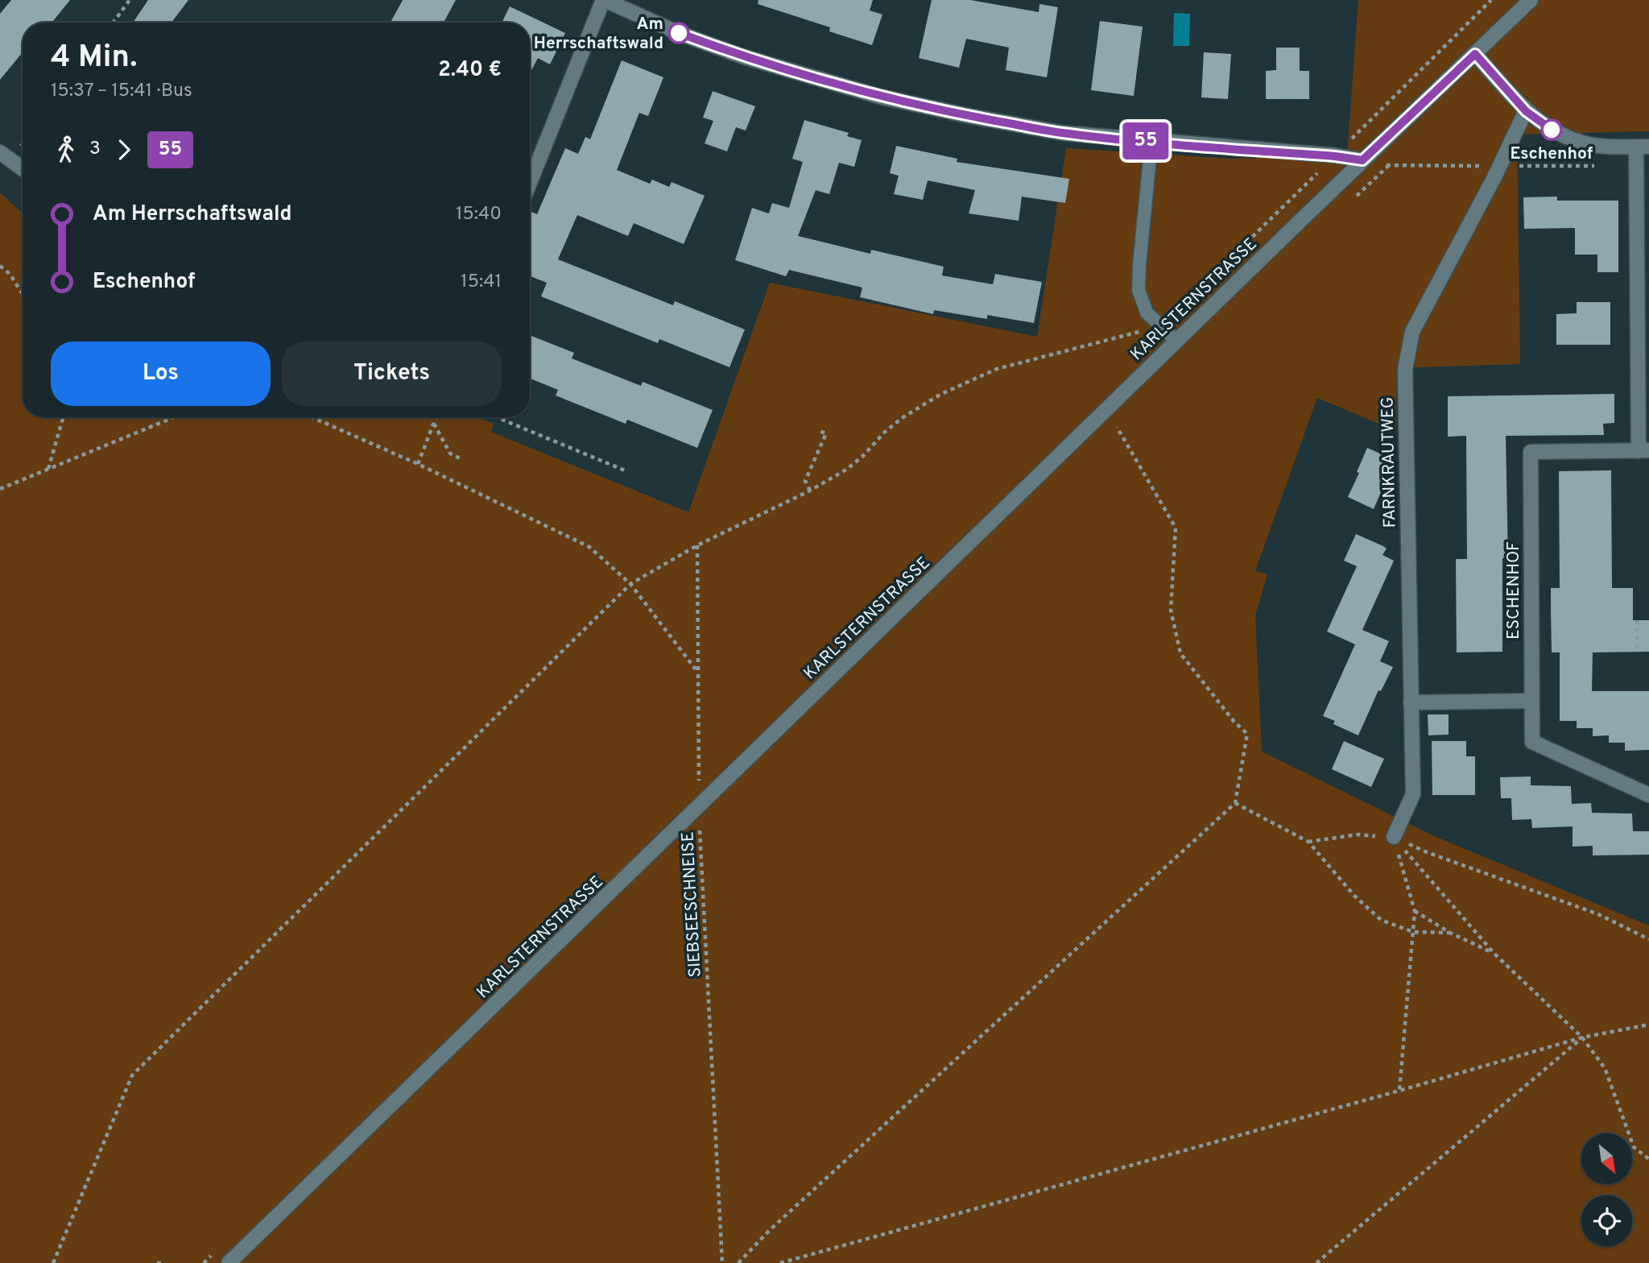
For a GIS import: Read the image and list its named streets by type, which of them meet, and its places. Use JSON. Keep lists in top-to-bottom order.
{
  "streets": {
    "street": ["KARLSTERNSTRASSE", "FARNKRAUTWEG", "ESCHENHOF"],
    "path": ["SIEBSEESCHNEISE"]
  },
  "crossings": [
    ["KARLSTERNSTRASSE", "SIEBSEESCHNEISE"]
  ],
  "places": ["Am Herrschaftswald", "Eschenhof"],
  "lines": ["bus line 55"],
  "north": "bottom right",
  "page": {
    "on_map": "55",
    "heading": ["4 Min.", "15:37 – 15:41 · Bus", "2.40 €"],
    "legs": ["3", "55"],
    "list": [
      {
        "name": "Am Herrschaftswald",
        "value": "15:40"
      },
      {
        "name": "Eschenhof",
        "value": "15:41"
      }
    ],
    "buttons": ["Los", "Tickets"]
  }
}
